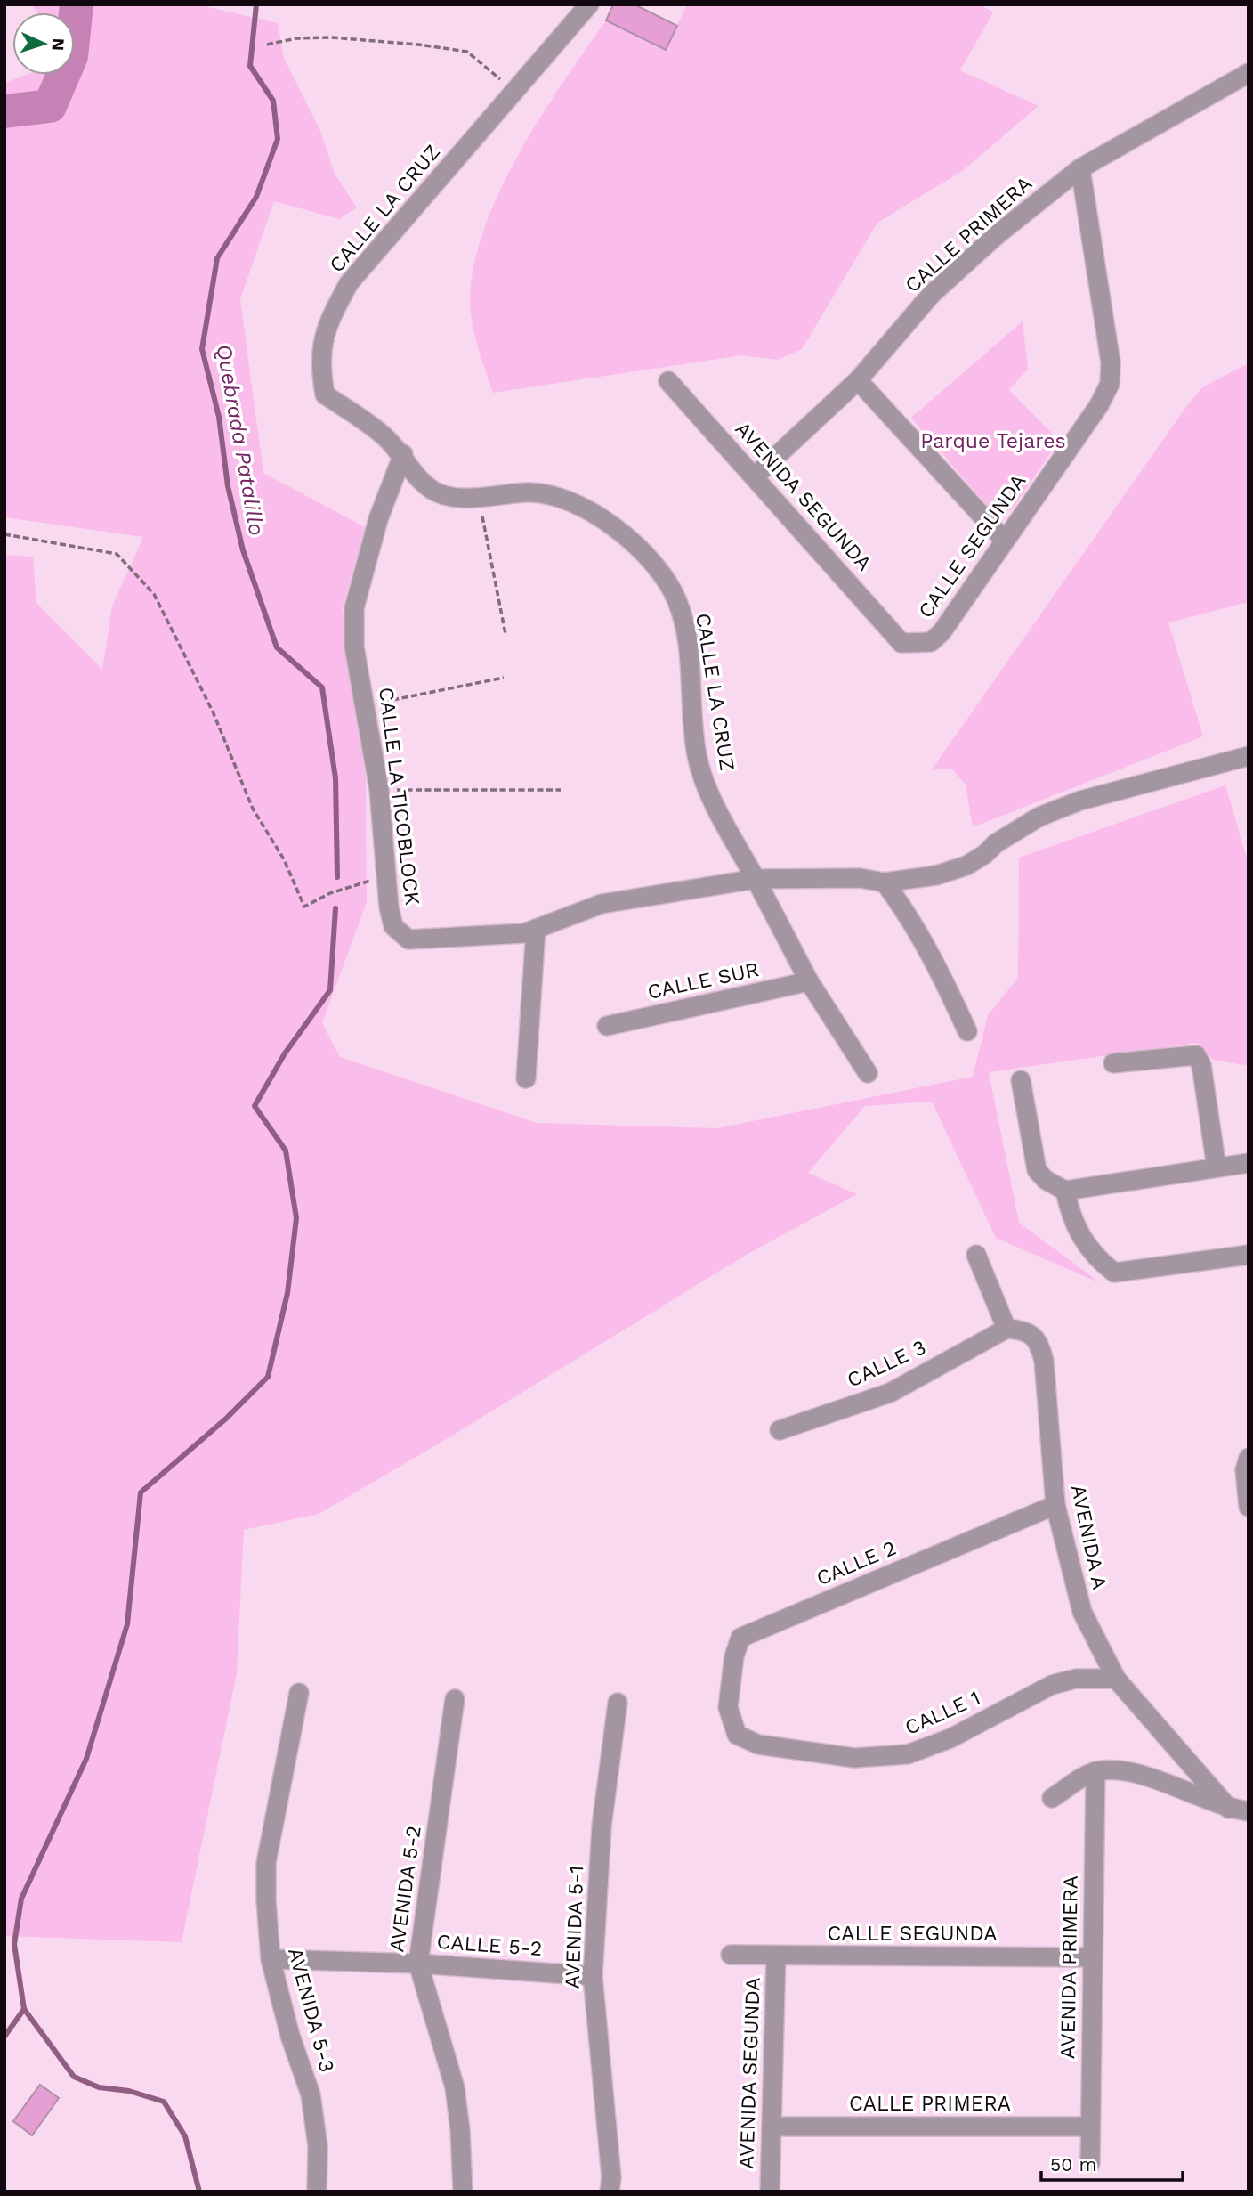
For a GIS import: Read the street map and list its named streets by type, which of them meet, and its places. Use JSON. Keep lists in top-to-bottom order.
{
  "streets": {
    "street": [
      "CALLE LA CRUZ",
      "CALLE PRIMERA",
      "AVENIDA SEGUNDA",
      "CALLE SEGUNDA",
      "CALLE LA TICOBLOCK",
      "CALLE SUR",
      "CALLE 3",
      "AVENIDA A",
      "CALLE 2",
      "CALLE 1",
      "AVENIDA 5-2",
      "AVENIDA 5-1",
      "CALLE 5-2",
      "AVENIDA PRIMERA",
      "AVENIDA 5-3"
    ]
  },
  "crossings": [
    ["CALLE LA CRUZ", "CALLE LA TICOBLOCK"],
    ["CALLE LA CRUZ", "CALLE SUR"],
    ["CALLE PRIMERA", "AVENIDA SEGUNDA"],
    ["CALLE PRIMERA", "CALLE SEGUNDA"],
    ["CALLE PRIMERA", "AVENIDA PRIMERA"],
    ["AVENIDA SEGUNDA", "CALLE SEGUNDA"],
    ["CALLE SEGUNDA", "AVENIDA PRIMERA"],
    ["CALLE 3", "AVENIDA A"],
    ["AVENIDA A", "CALLE 2"],
    ["AVENIDA A", "CALLE 1"],
    ["CALLE 2", "CALLE 1"],
    ["AVENIDA 5-2", "CALLE 5-2"],
    ["AVENIDA 5-1", "CALLE 5-2"],
    ["CALLE 5-2", "AVENIDA 5-3"]
  ],
  "water": ["Quebrada Patalillo"],
  "parks": ["Parque Tejares"],
  "scale_bar": "50 m",
  "north": "right"
}
